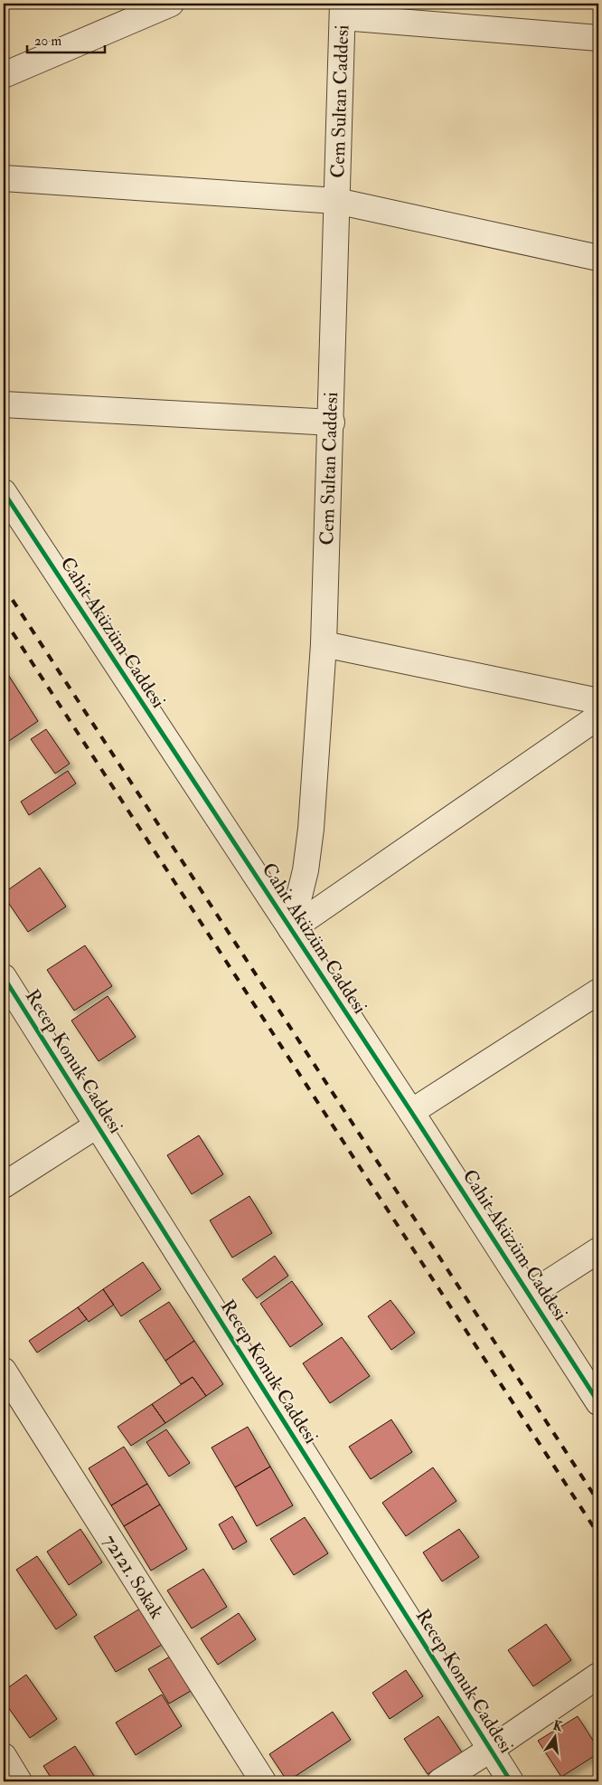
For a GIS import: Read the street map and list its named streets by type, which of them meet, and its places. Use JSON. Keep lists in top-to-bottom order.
{
  "streets": {
    "street": [
      "Cem Sultan Caddesi",
      "Cahit Aküzüm Caddesi",
      "Recep Konuk Caddesi",
      "72121. Sokak"
    ]
  },
  "crossings": [
    ["Cem Sultan Caddesi", "Cahit Aküzüm Caddesi"]
  ],
  "scale_bar": "20 m",
  "north": "top"
}
